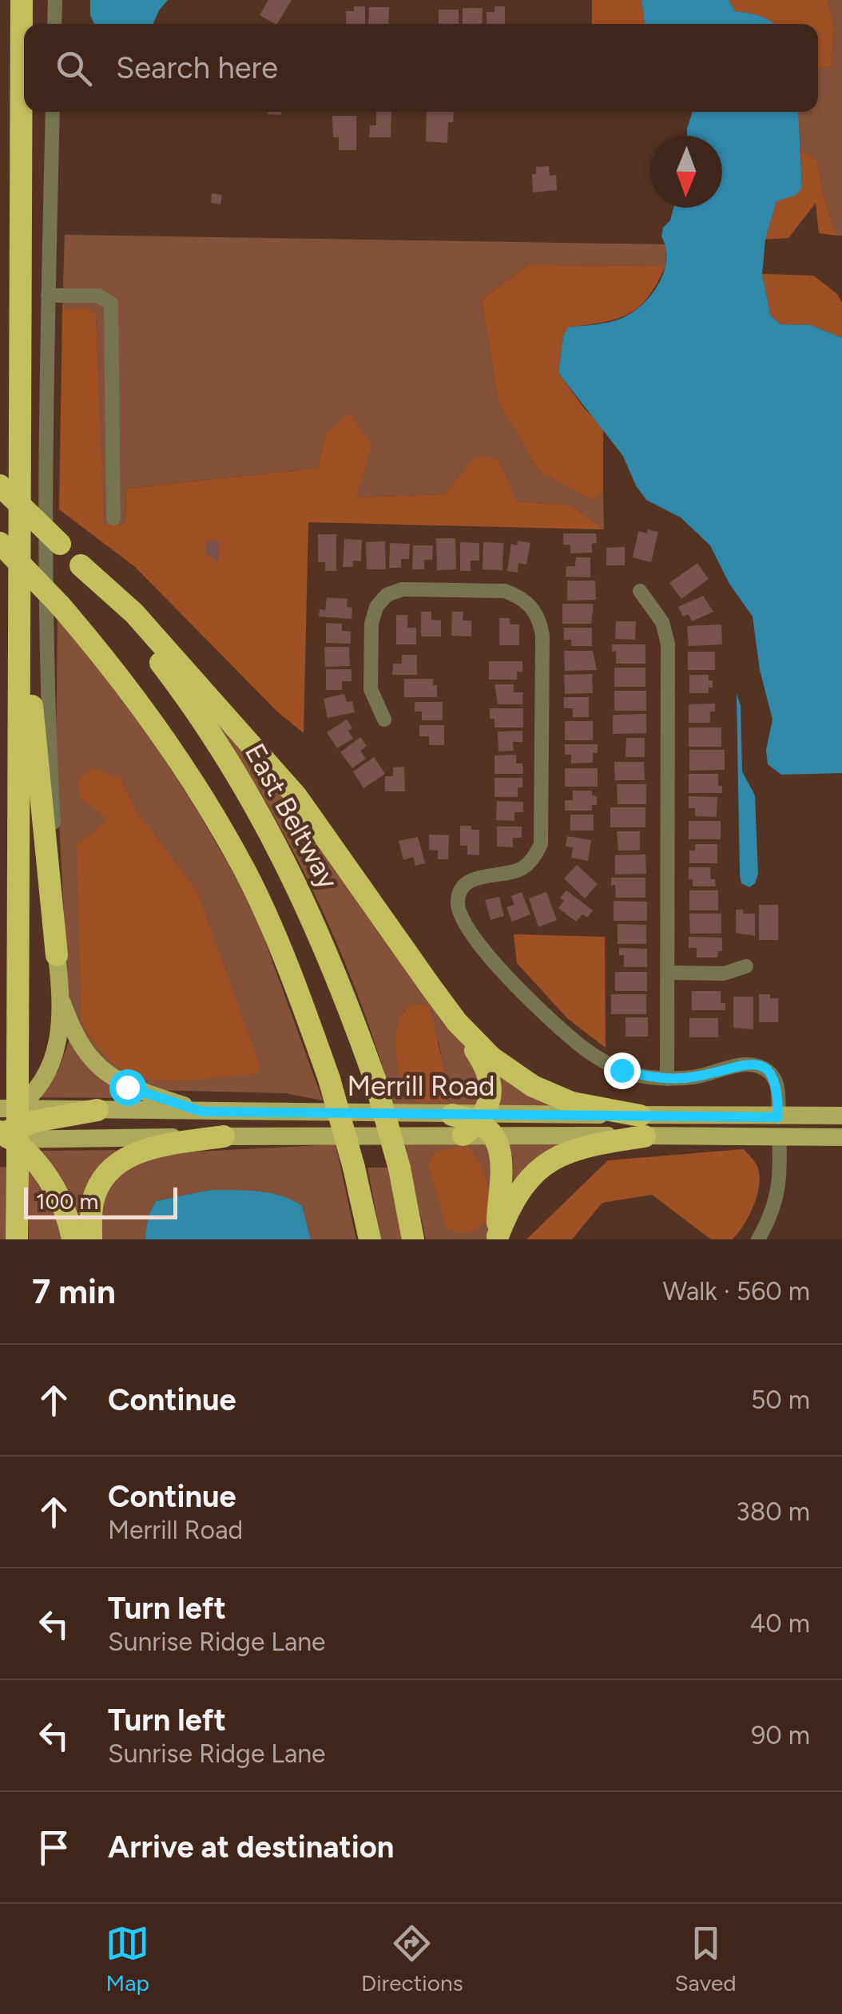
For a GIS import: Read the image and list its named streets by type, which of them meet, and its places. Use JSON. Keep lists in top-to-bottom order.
{
  "streets": {
    "highway": ["East Beltway"],
    "main road": ["Merrill Road"]
  },
  "scale_bar": "100 m",
  "north": "bottom",
  "page": {
    "search": "Search here",
    "scale": "100 m",
    "heading": ["7 min", "Walk · 560 m"],
    "list": [
      ["Continue", "50 m"],
      ["Continue", "Merrill Road", "380 m"],
      ["Turn left", "Sunrise Ridge Lane", "40 m"],
      ["Turn left", "Sunrise Ridge Lane", "90 m"],
      "Arrive at destination"
    ],
    "nav": ["Map", "Directions", "Saved"]
  }
}
